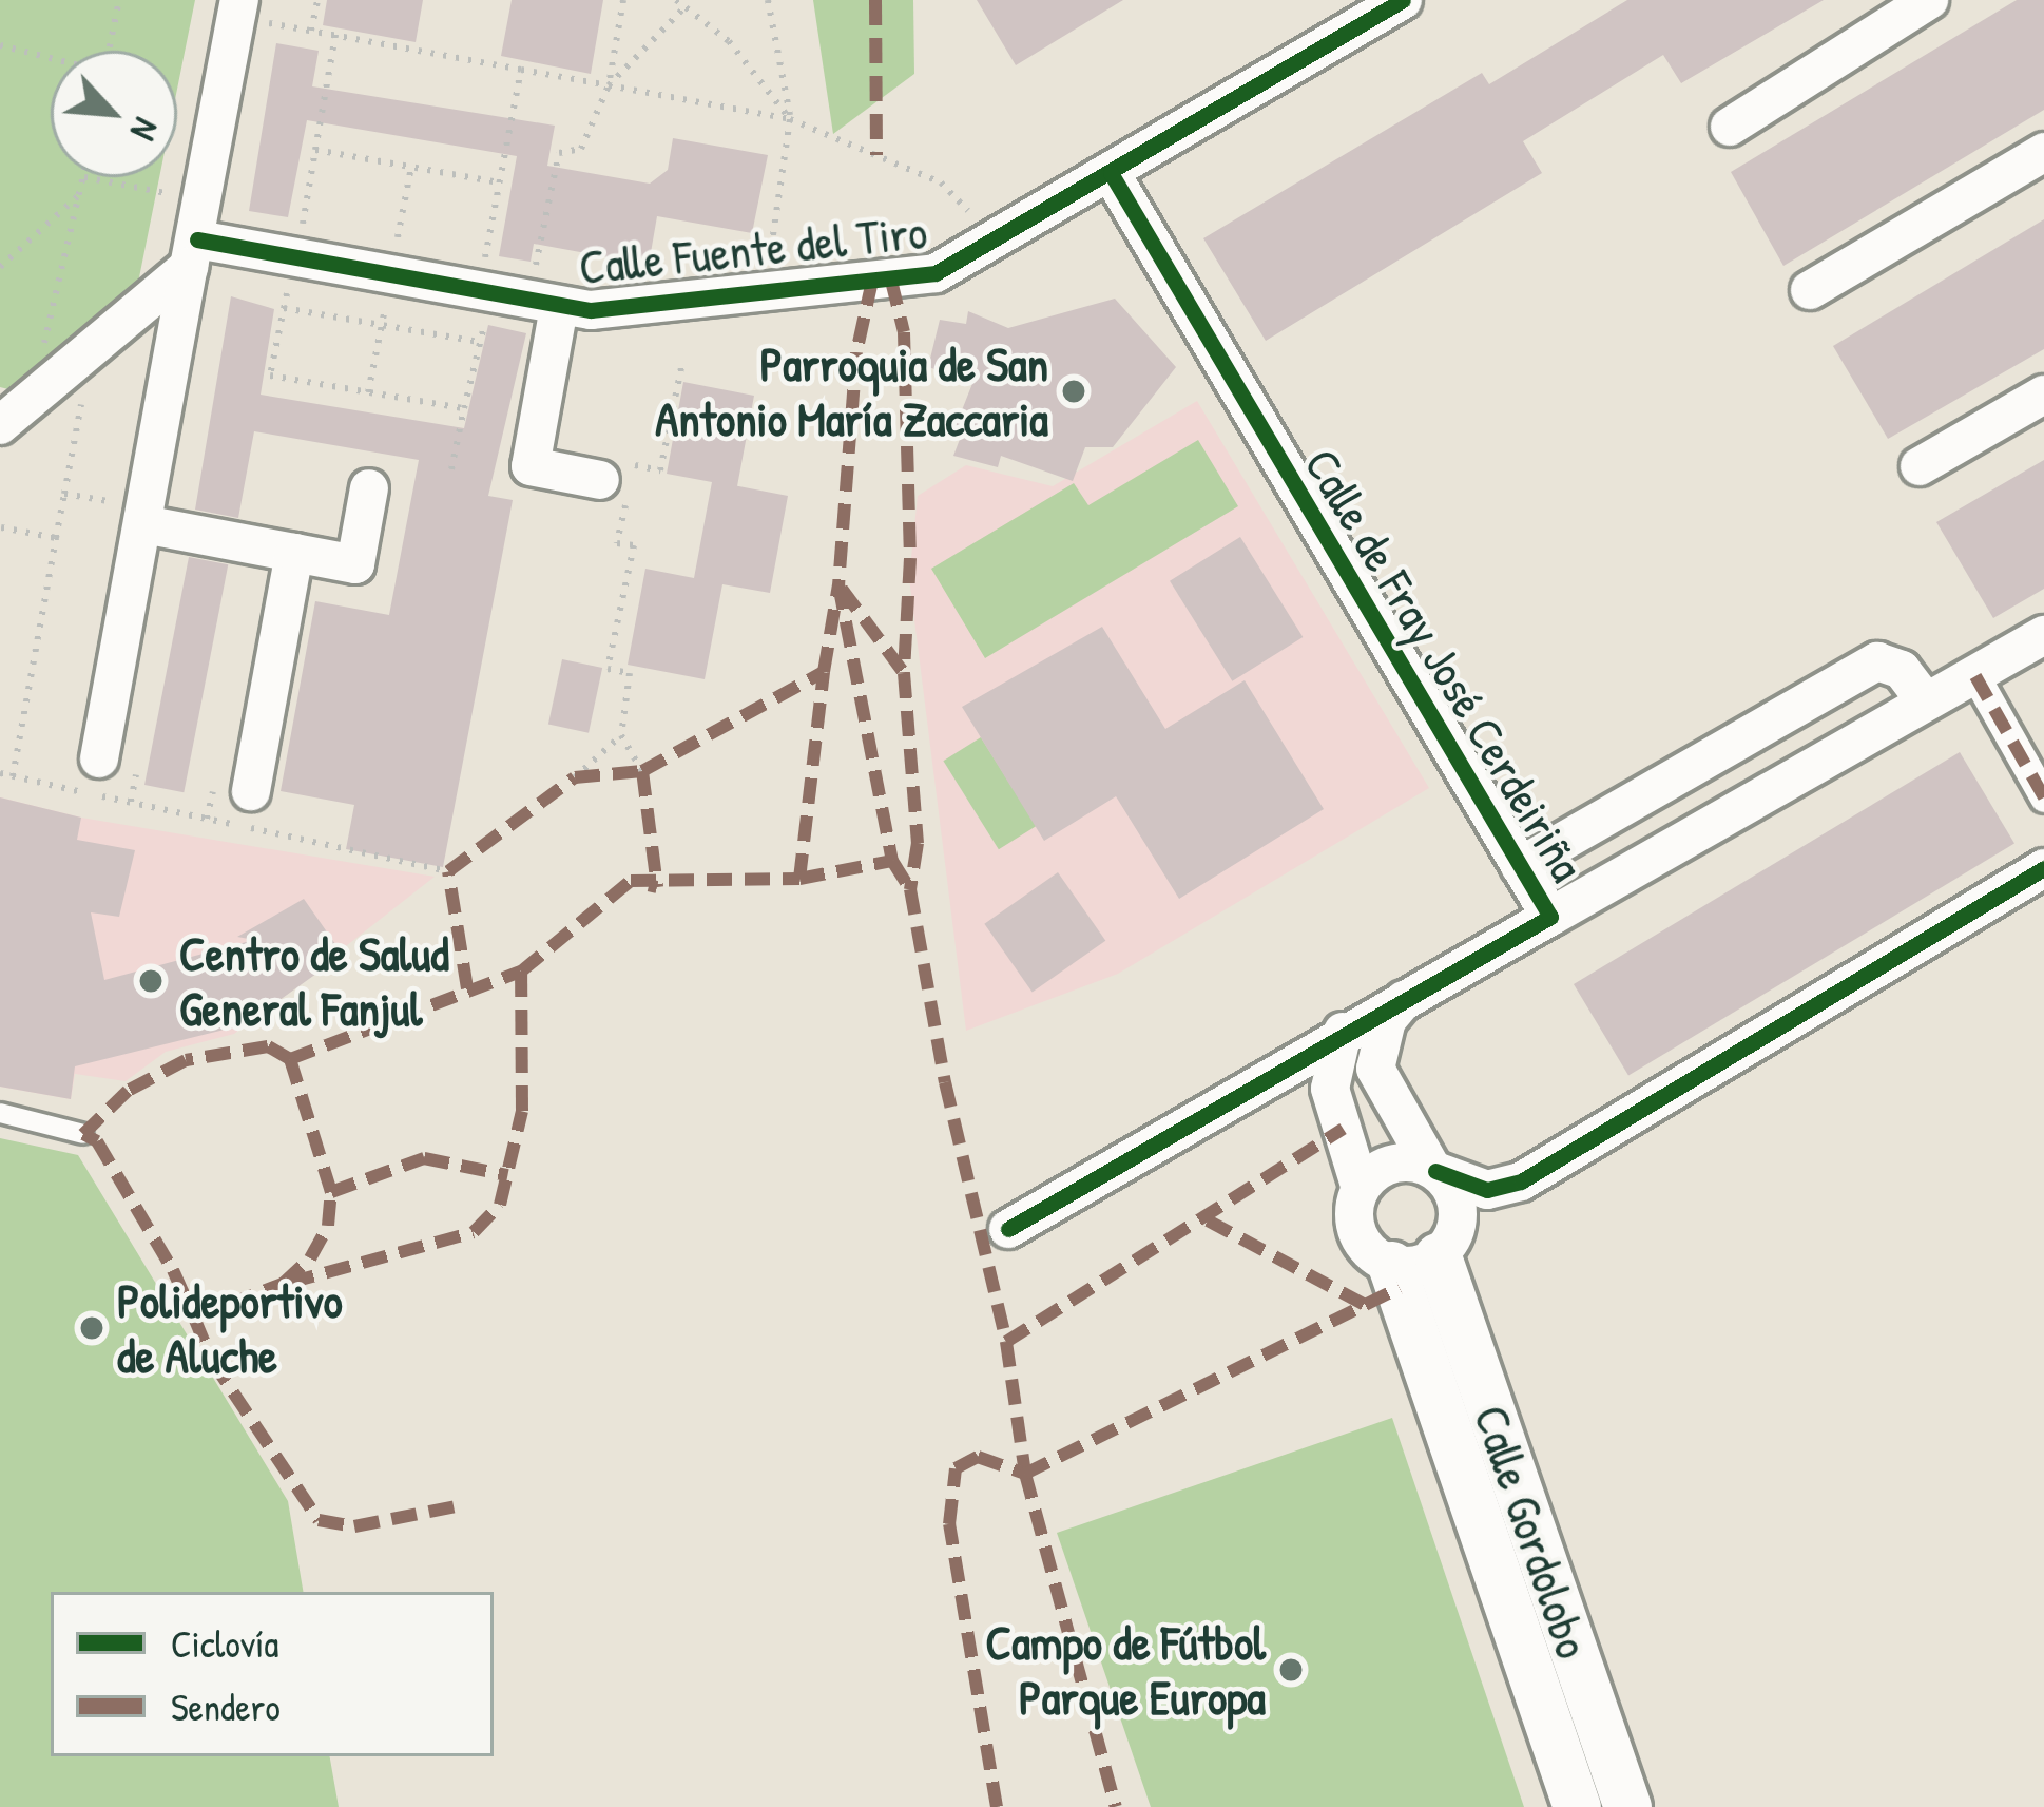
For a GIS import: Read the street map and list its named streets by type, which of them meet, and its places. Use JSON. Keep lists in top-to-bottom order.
{
  "streets": {
    "street": ["Calle Fuente del Tiro", "Calle de Fray José Cerdeiriña", "Calle Gordolobo"]
  },
  "crossings": [
    ["Calle Fuente del Tiro", "Calle de Fray José Cerdeiriña"]
  ],
  "places": [
    "Parroquia de San Antonio María Zaccaria",
    "Centro de Salud General Fanjul",
    "Polideportivo de Aluche",
    "Campo de Fútbol Parque Europa"
  ],
  "legend": ["Ciclovía", "Sendero"],
  "north": "bottom right"
}
